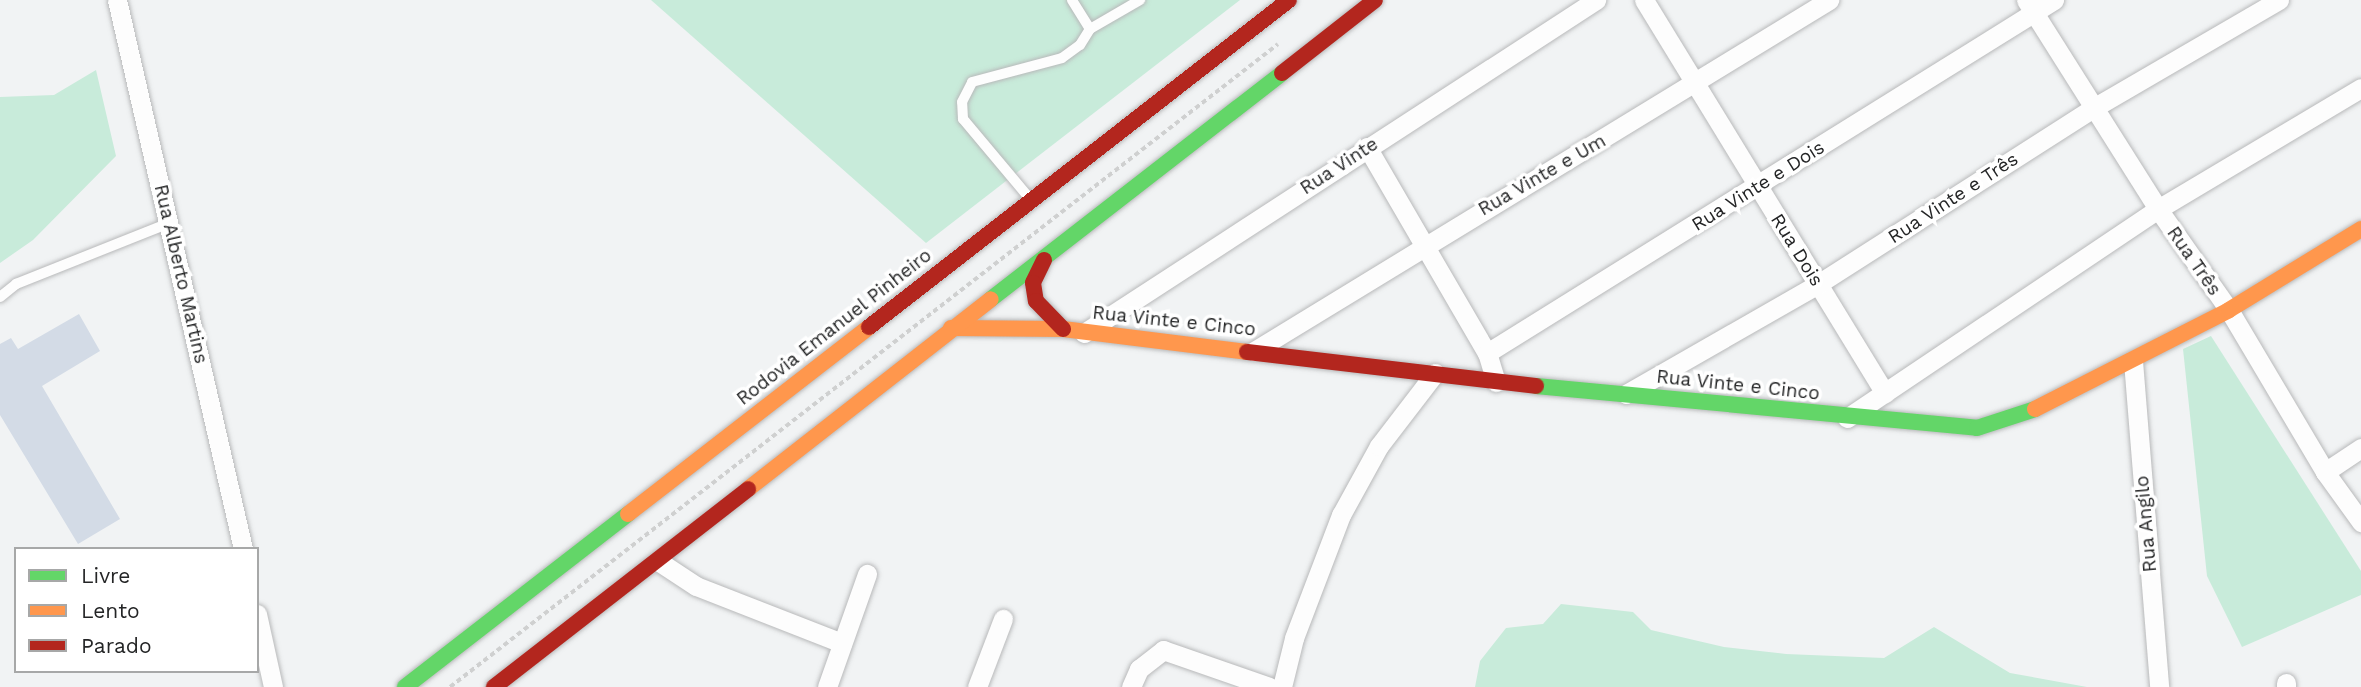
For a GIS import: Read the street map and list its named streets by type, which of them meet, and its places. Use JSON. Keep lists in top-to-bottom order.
{
  "streets": {
    "main road": ["Rua Vinte e Cinco", "Rodovia Emanuel Pinheiro"],
    "street": [
      "Rua Vinte",
      "Rua Vinte e Um",
      "Rua Vinte e Dois",
      "Rua Vinte e Três",
      "Rua Dois",
      "Rua Três",
      "Rua Alberto Martins",
      "Rua Angilo"
    ]
  },
  "crossings": [
    ["Rua Vinte", "Rua Vinte e Cinco"],
    ["Rua Vinte e Um", "Rua Dois"],
    ["Rua Vinte e Um", "Rua Vinte e Cinco"],
    ["Rua Vinte e Dois", "Rua Dois"],
    ["Rua Vinte e Dois", "Rua Três"],
    ["Rua Vinte e Três", "Rua Dois"],
    ["Rua Vinte e Três", "Rua Três"],
    ["Rua Vinte e Três", "Rua Vinte e Cinco"],
    ["Rua Três", "Rua Vinte e Cinco"],
    ["Rua Vinte e Cinco", "Rua Angilo"]
  ],
  "legend": ["Livre", "Lento", "Parado"]
}
